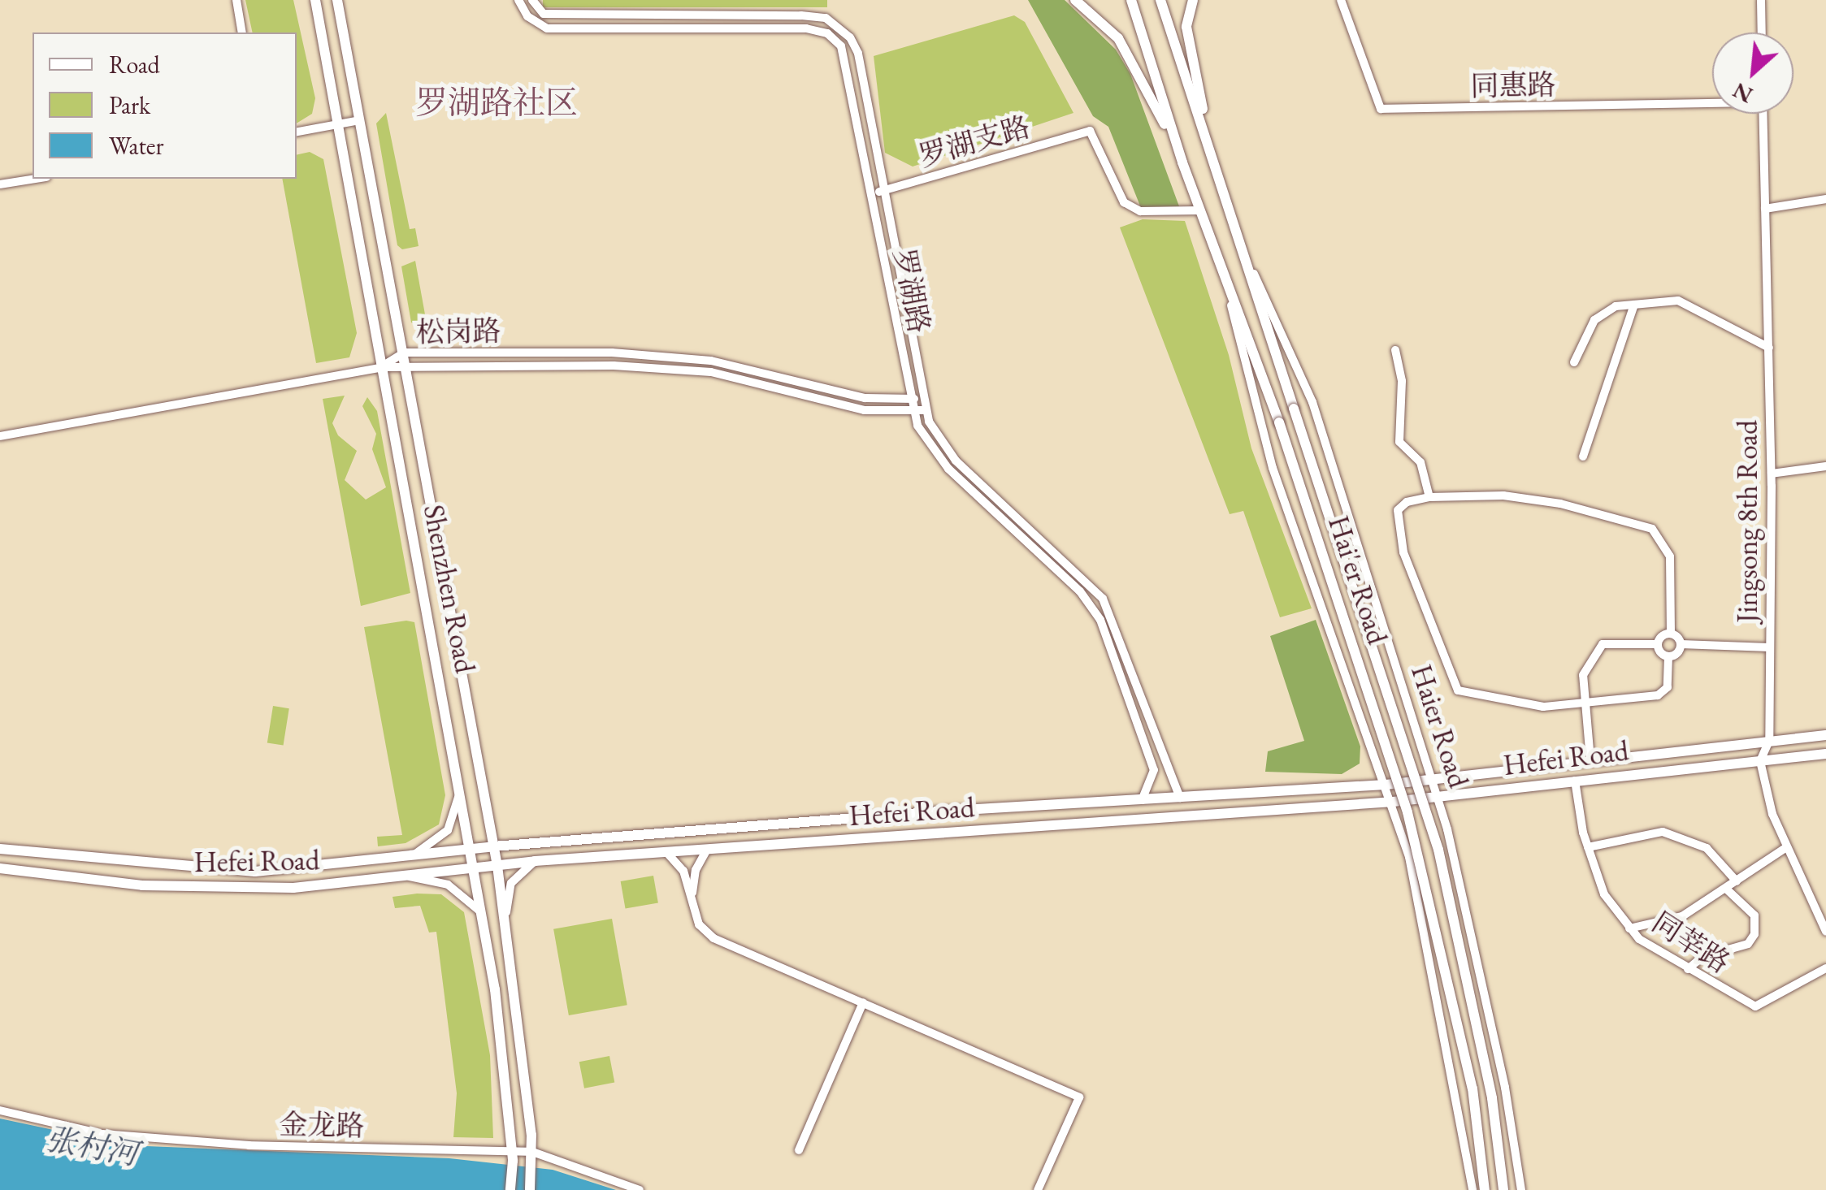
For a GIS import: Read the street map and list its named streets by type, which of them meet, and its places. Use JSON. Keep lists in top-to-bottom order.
{
  "streets": {
    "main road": [
      "Hai'er Road",
      "Shenzhen Road",
      "Haier Road",
      "Hefei Road"
    ],
    "street": [
      "同惠路",
      "罗湖支路",
      "罗湖路",
      "松岗路",
      "Jingsong 8th Road",
      "同莘路",
      "金龙路"
    ]
  },
  "crossings": [
    ["罗湖支路", "罗湖路"],
    ["罗湖支路", "Hai'er Road"],
    ["罗湖路", "松岗路"],
    ["罗湖路", "Hefei Road"],
    ["松岗路", "Shenzhen Road"],
    ["Jingsong 8th Road", "Hefei Road"],
    ["Hai'er Road", "Haier Road"],
    ["Shenzhen Road", "Hefei Road"],
    ["Shenzhen Road", "金龙路"],
    ["Haier Road", "Hefei Road"],
    ["Hefei Road", "同莘路"]
  ],
  "districts": ["罗湖路社区"],
  "water": ["张村河"],
  "legend": ["Road", "Park", "Water"],
  "north": "bottom left"
}
